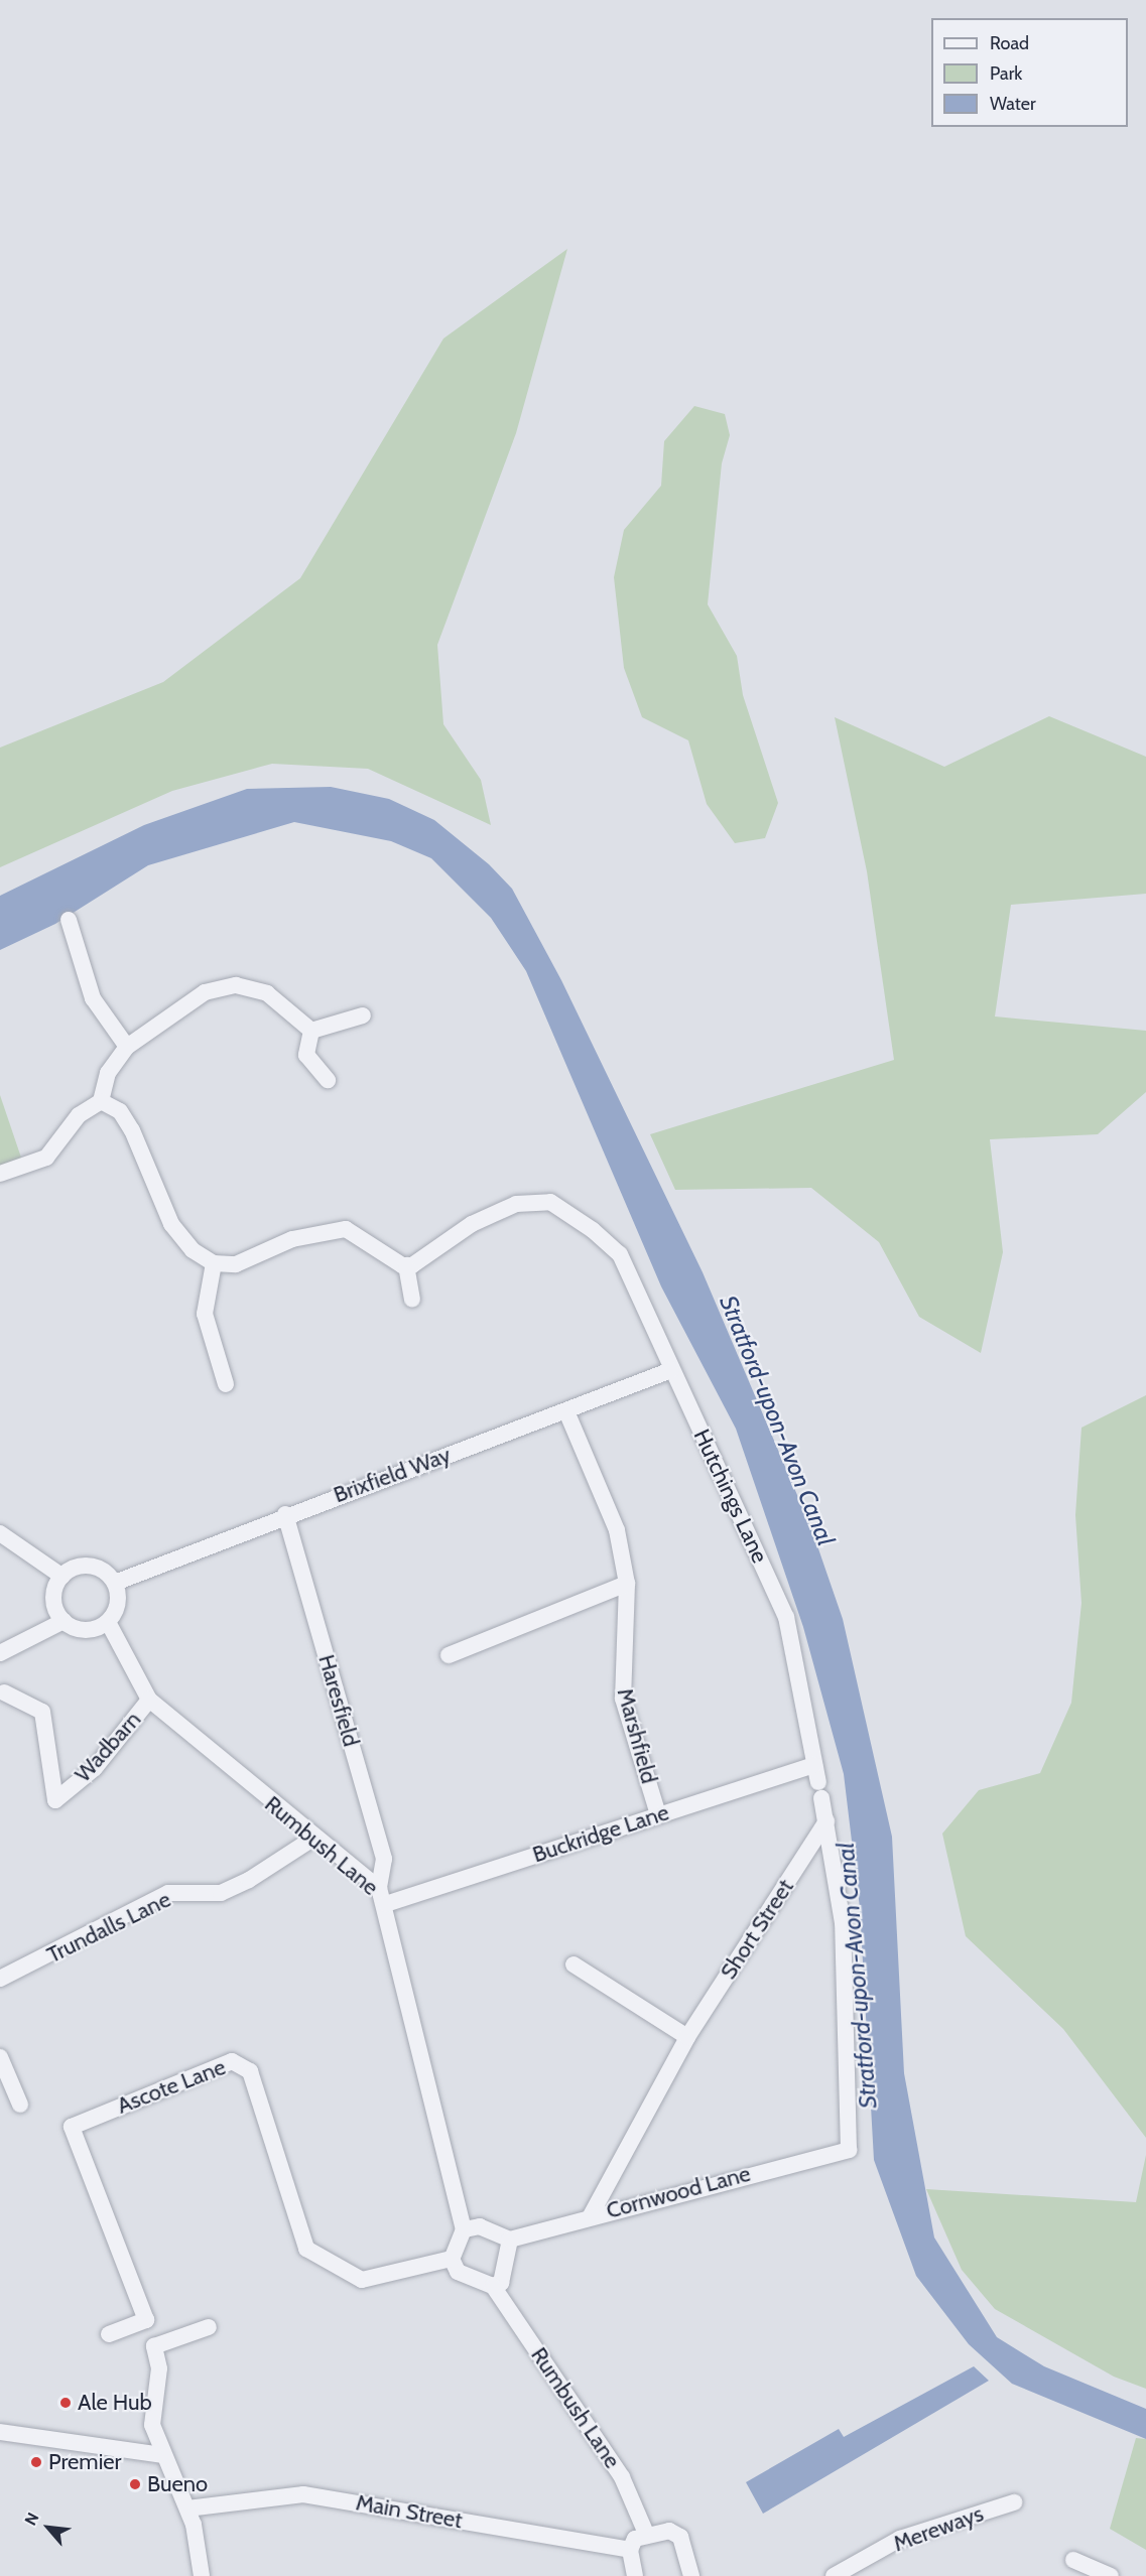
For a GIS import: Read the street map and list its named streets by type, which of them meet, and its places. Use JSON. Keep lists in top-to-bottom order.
{
  "streets": {
    "street": [
      "Brixfield Way",
      "Hutchings Lane",
      "Haresfield",
      "Marshfield",
      "Wadbarn",
      "Buckridge Lane",
      "Rumbush Lane",
      "Trundalls Lane",
      "Short Street",
      "Ascote Lane",
      "Cornwood Lane",
      "Main Street",
      "Mereways"
    ]
  },
  "crossings": [
    ["Brixfield Way", "Hutchings Lane"],
    ["Brixfield Way", "Haresfield"],
    ["Brixfield Way", "Marshfield"],
    ["Brixfield Way", "Rumbush Lane"],
    ["Hutchings Lane", "Buckridge Lane"],
    ["Hutchings Lane", "Short Street"],
    ["Hutchings Lane", "Cornwood Lane"],
    ["Haresfield", "Rumbush Lane"],
    ["Marshfield", "Buckridge Lane"],
    ["Wadbarn", "Rumbush Lane"],
    ["Buckridge Lane", "Rumbush Lane"],
    ["Rumbush Lane", "Trundalls Lane"],
    ["Rumbush Lane", "Ascote Lane"],
    ["Rumbush Lane", "Cornwood Lane"],
    ["Short Street", "Cornwood Lane"],
    ["Ascote Lane", "Cornwood Lane"]
  ],
  "water": ["Stratford-upon-Avon Canal"],
  "places": ["Ale Hub", "Premier", "Bueno"],
  "legend": ["Road", "Park", "Water"],
  "north": "top left"
}
